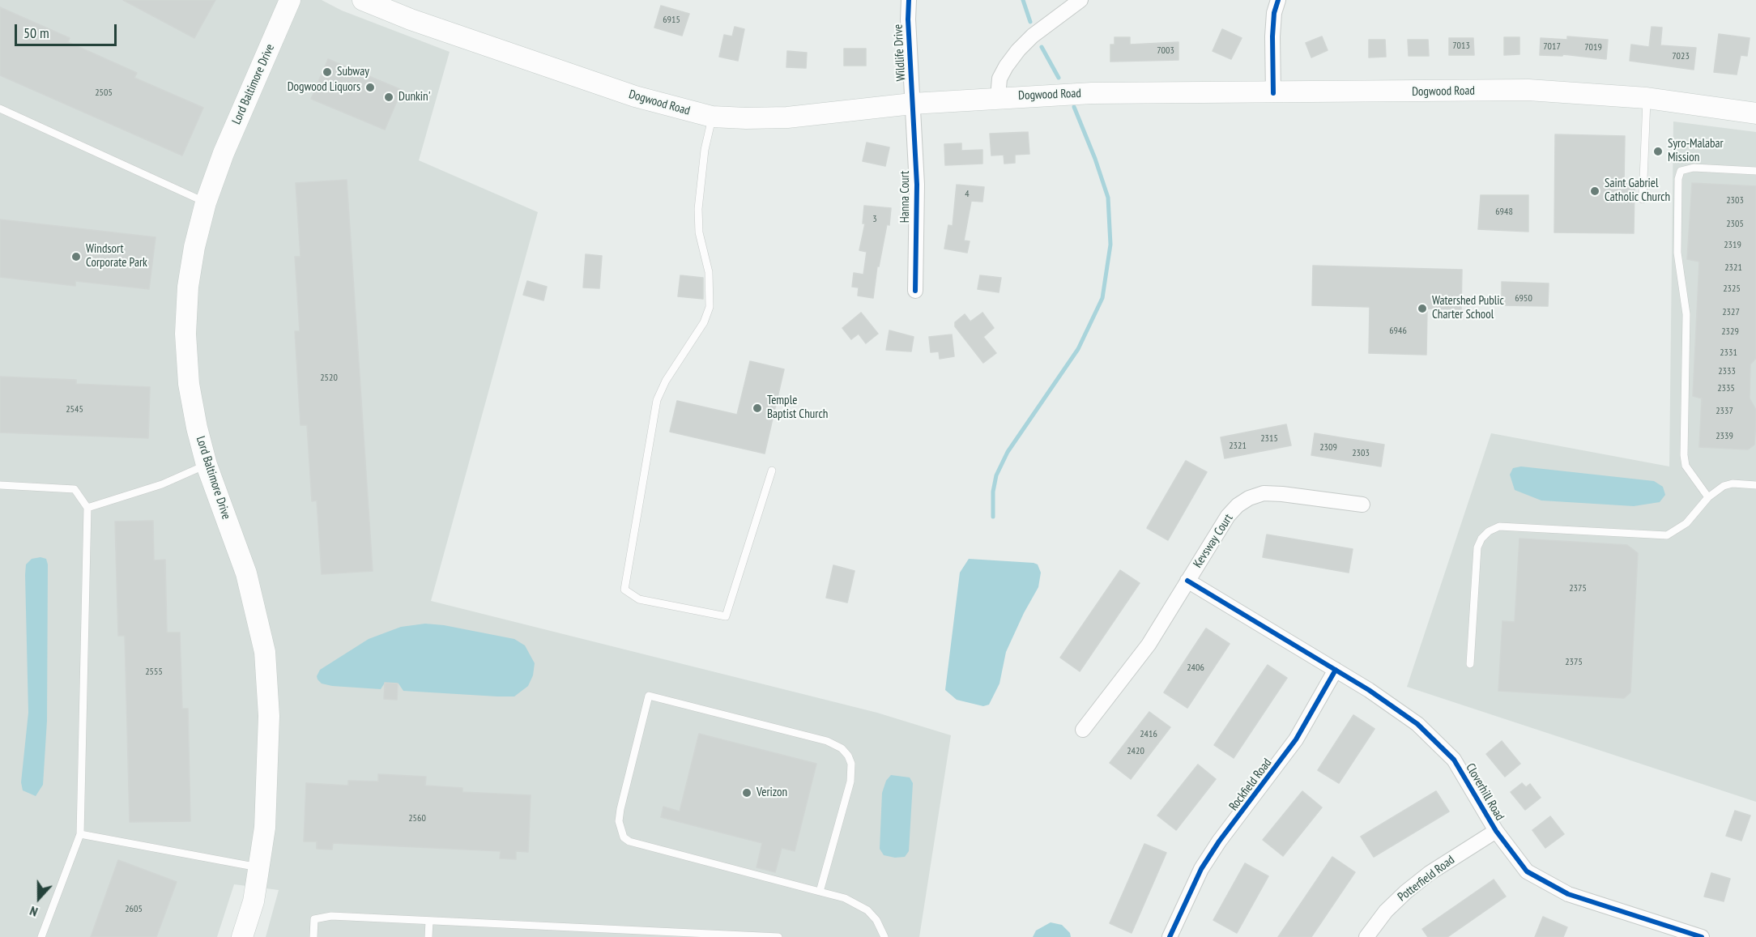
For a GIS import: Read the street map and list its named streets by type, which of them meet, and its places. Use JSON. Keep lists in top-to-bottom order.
{
  "streets": {
    "main road": ["Lord Baltimore Drive", "Dogwood Road"],
    "street": [
      "Wildlife Drive",
      "Hanna Court",
      "Kevsway Court",
      "Rockfield Road",
      "Cloverhill Road",
      "Potterfield Road"
    ]
  },
  "crossings": [
    ["Wildlife Drive", "Dogwood Road"],
    ["Wildlife Drive", "Hanna Court"],
    ["Dogwood Road", "Hanna Court"],
    ["Kevsway Court", "Cloverhill Road"],
    ["Rockfield Road", "Cloverhill Road"],
    ["Cloverhill Road", "Potterfield Road"]
  ],
  "places": [
    "Subway",
    "Dogwood Liquors",
    "Dunkin'",
    "Syro-Malabar Mission",
    "Saint Gabriel Catholic Church",
    "Windsort Corporate Park",
    "Watershed Public Charter School",
    "Temple Baptist Church",
    "Verizon"
  ],
  "house_numbers": [
    "6915",
    "7013",
    "7017",
    "7019",
    "7003",
    "7023",
    "2505",
    "4",
    "2303",
    "6948",
    "3",
    "2305",
    "2319",
    "2321",
    "2325",
    "6950",
    "2327",
    "6946",
    "2329",
    "2331",
    "2333",
    "2520",
    "2335",
    "2545",
    "2337",
    "2339",
    "2315",
    "2321",
    "2309",
    "2303",
    "2375",
    "2375",
    "2406",
    "2555",
    "2416",
    "2420",
    "2560",
    "2605"
  ],
  "scale_bar": "50 m",
  "north": "bottom"
}
